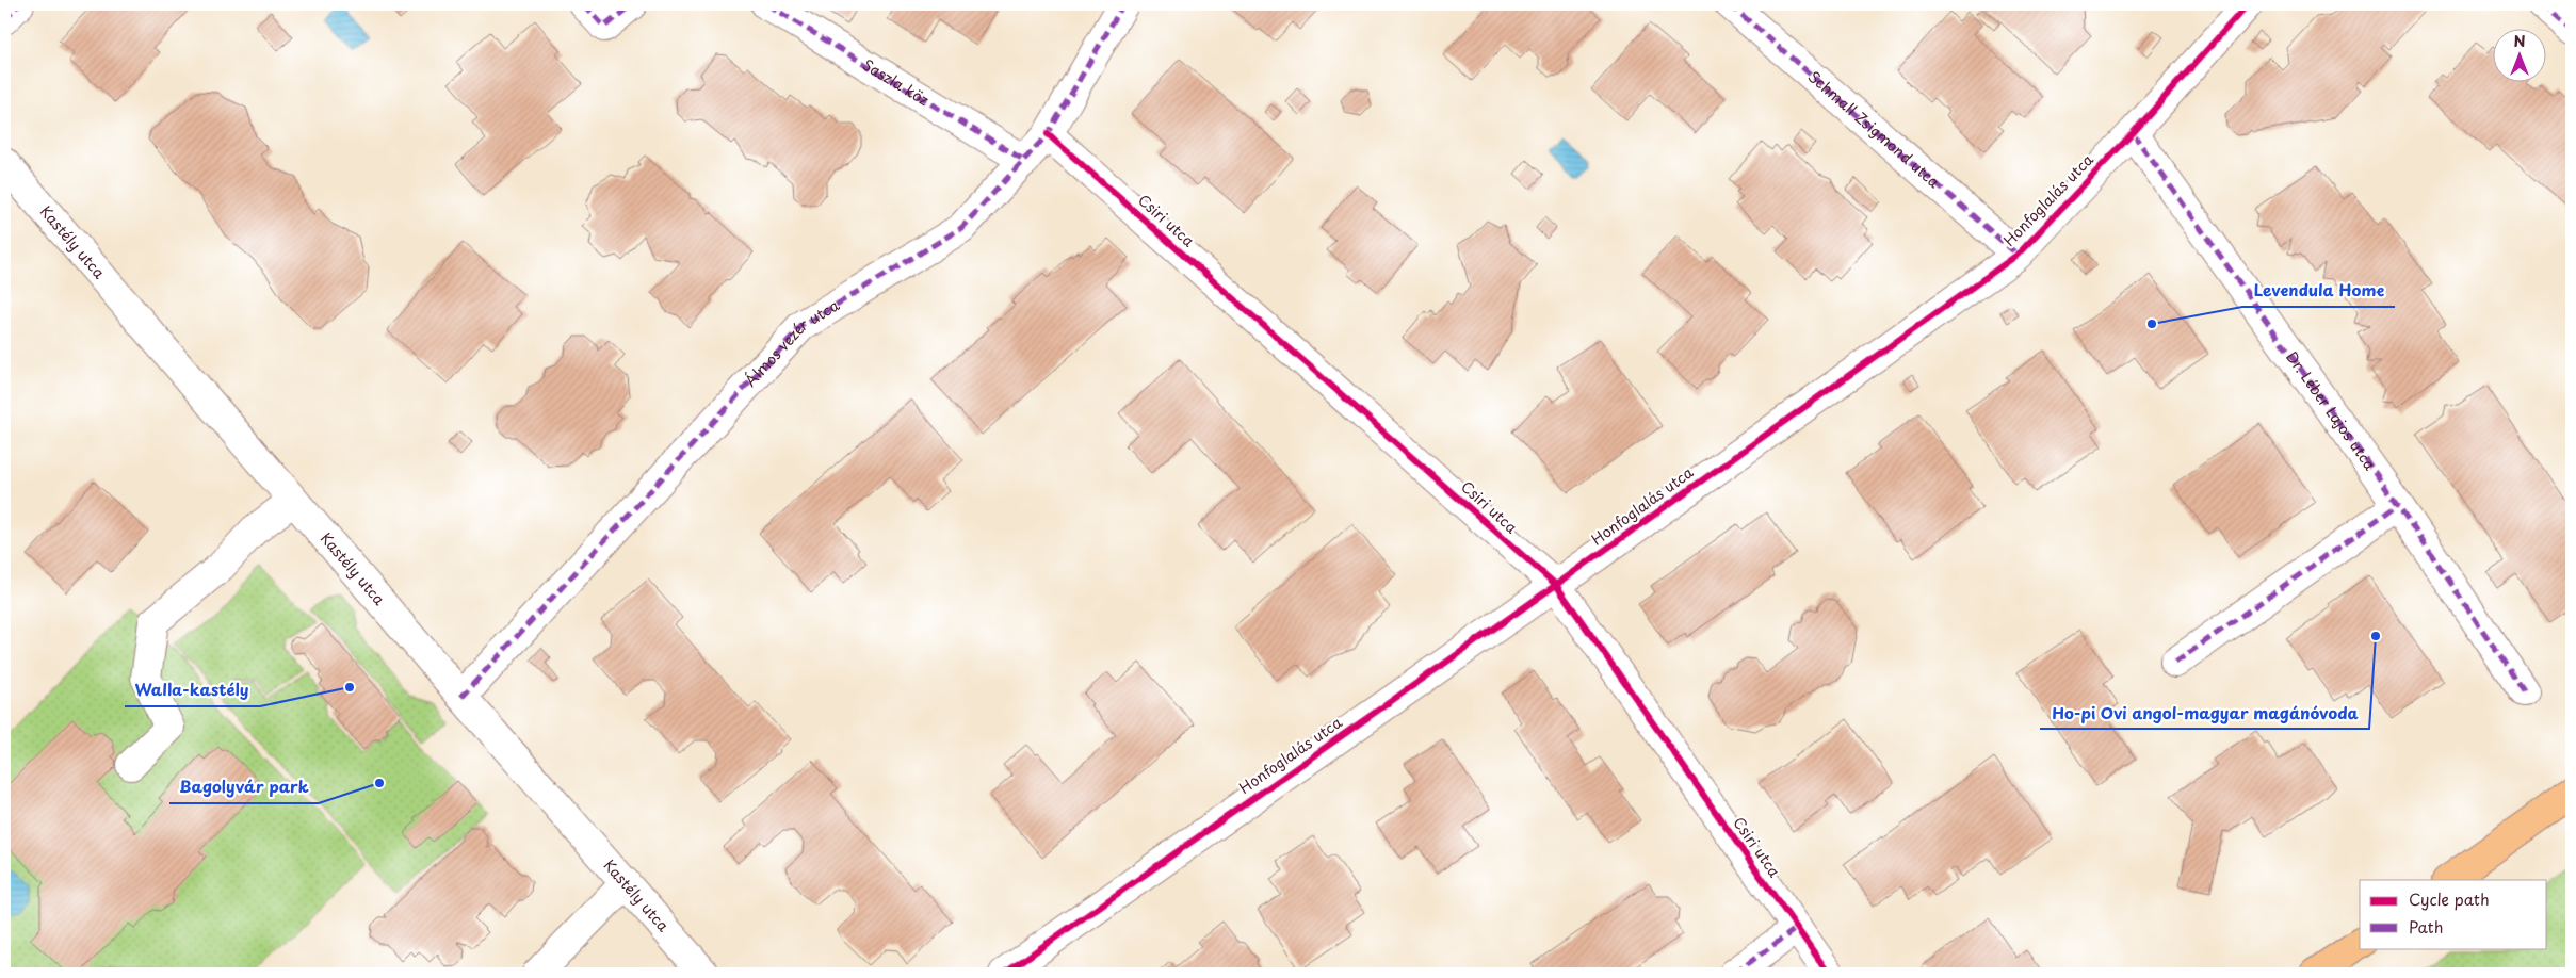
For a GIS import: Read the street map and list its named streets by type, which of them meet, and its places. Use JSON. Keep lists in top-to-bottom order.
{
  "streets": {
    "street": [
      "Saszla köz",
      "Schmall Zsigmond utca",
      "Honfoglalás utca",
      "Csiri utca",
      "Kastély utca",
      "Álmos vezér utca",
      "Dr. Léber Lajos utca"
    ]
  },
  "crossings": [
    ["Saszla köz", "Álmos vezér utca"],
    ["Schmall Zsigmond utca", "Honfoglalás utca"],
    ["Honfoglalás utca", "Csiri utca"],
    ["Honfoglalás utca", "Dr. Léber Lajos utca"],
    ["Csiri utca", "Álmos vezér utca"],
    ["Kastély utca", "Álmos vezér utca"]
  ],
  "places": [
    "Levendula Home",
    "Ho-pi Ovi angol-magyar magánóvoda",
    "Walla-kastély",
    "Bagolyvár park"
  ],
  "legend": ["Cycle path", "Path"],
  "north": "top"
}
